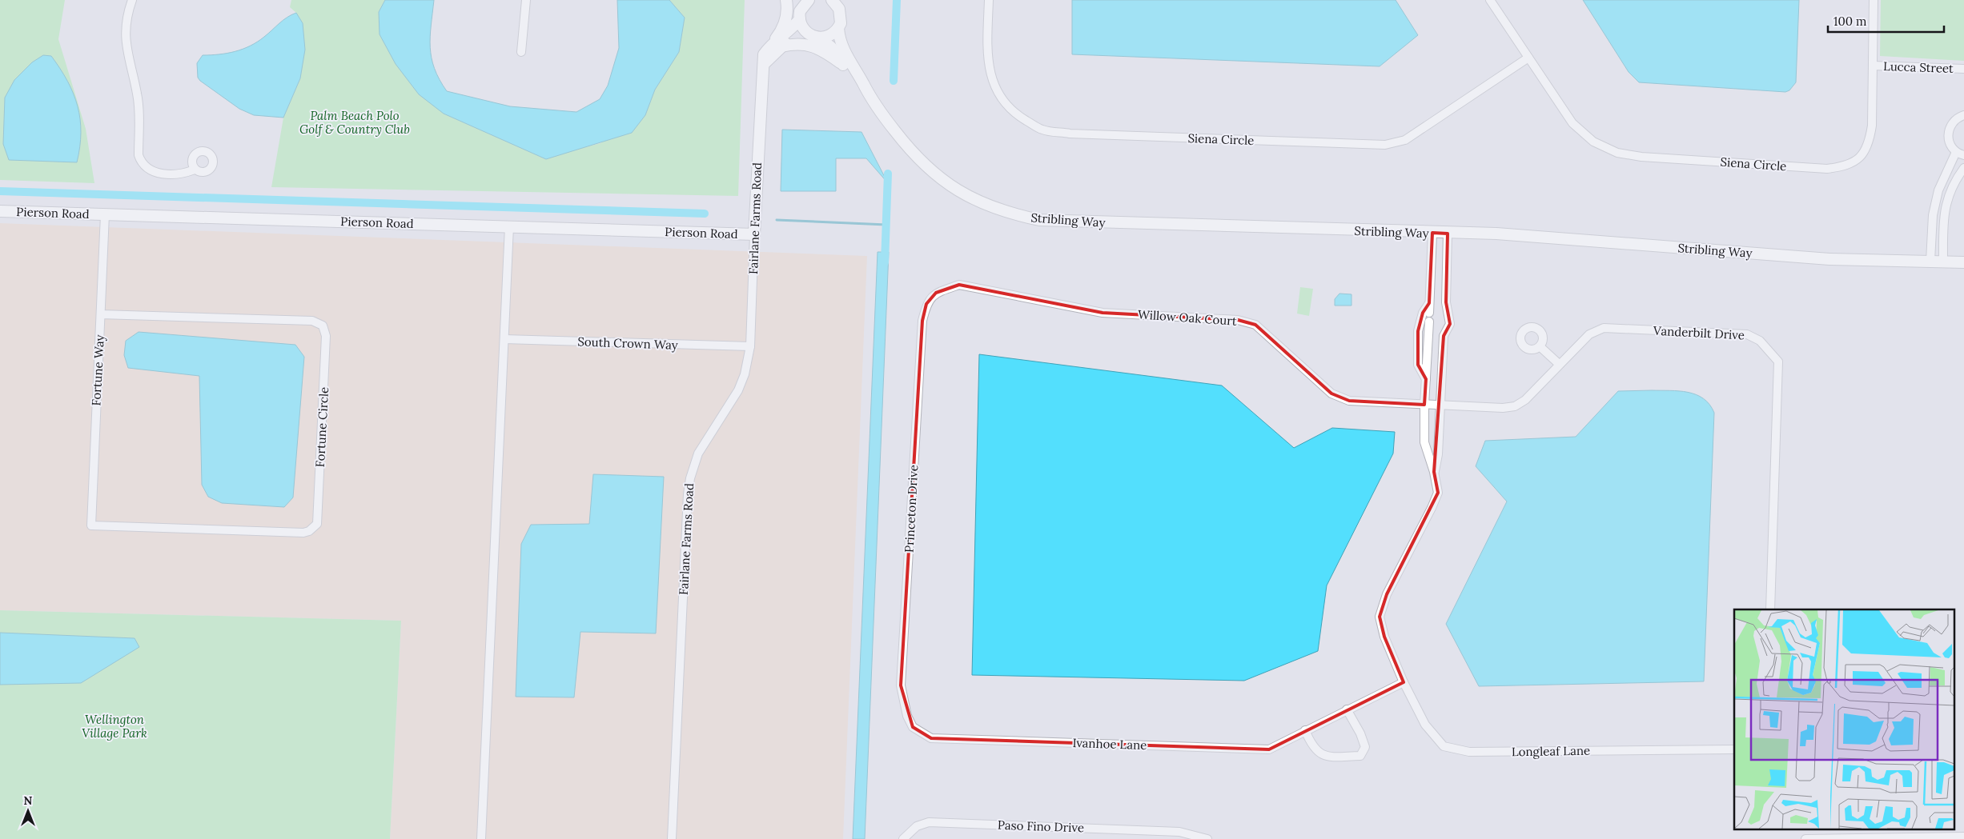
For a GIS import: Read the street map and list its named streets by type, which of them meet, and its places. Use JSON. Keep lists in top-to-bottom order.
{
  "streets": {
    "street": [
      "Lucca Street",
      "Siena Circle",
      "Pierson Road",
      "Fairlane Farms Road",
      "Stribling Way",
      "Willow Oak Court",
      "Vanderbilt Drive",
      "South Crown Way",
      "Fortune Way",
      "Fortune Circle",
      "Princeton Drive",
      "Ivanhoe Lane",
      "Longleaf Lane",
      "Paso Fino Drive"
    ]
  },
  "crossings": [
    ["Lucca Street", "Siena Circle"],
    ["Pierson Road", "Fairlane Farms Road"],
    ["Pierson Road", "Fortune Way"],
    ["Fairlane Farms Road", "Stribling Way"],
    ["Fairlane Farms Road", "South Crown Way"],
    ["Stribling Way", "Longleaf Lane"],
    ["Willow Oak Court", "Vanderbilt Drive"],
    ["Willow Oak Court", "Princeton Drive"],
    ["Willow Oak Court", "Longleaf Lane"],
    ["Fortune Way", "Fortune Circle"],
    ["Princeton Drive", "Ivanhoe Lane"],
    ["Ivanhoe Lane", "Longleaf Lane"]
  ],
  "parks": ["Palm Beach Polo Golf & Country Club", "Wellington Village Park"],
  "scale_bar": "100 m",
  "north": "top"
}
